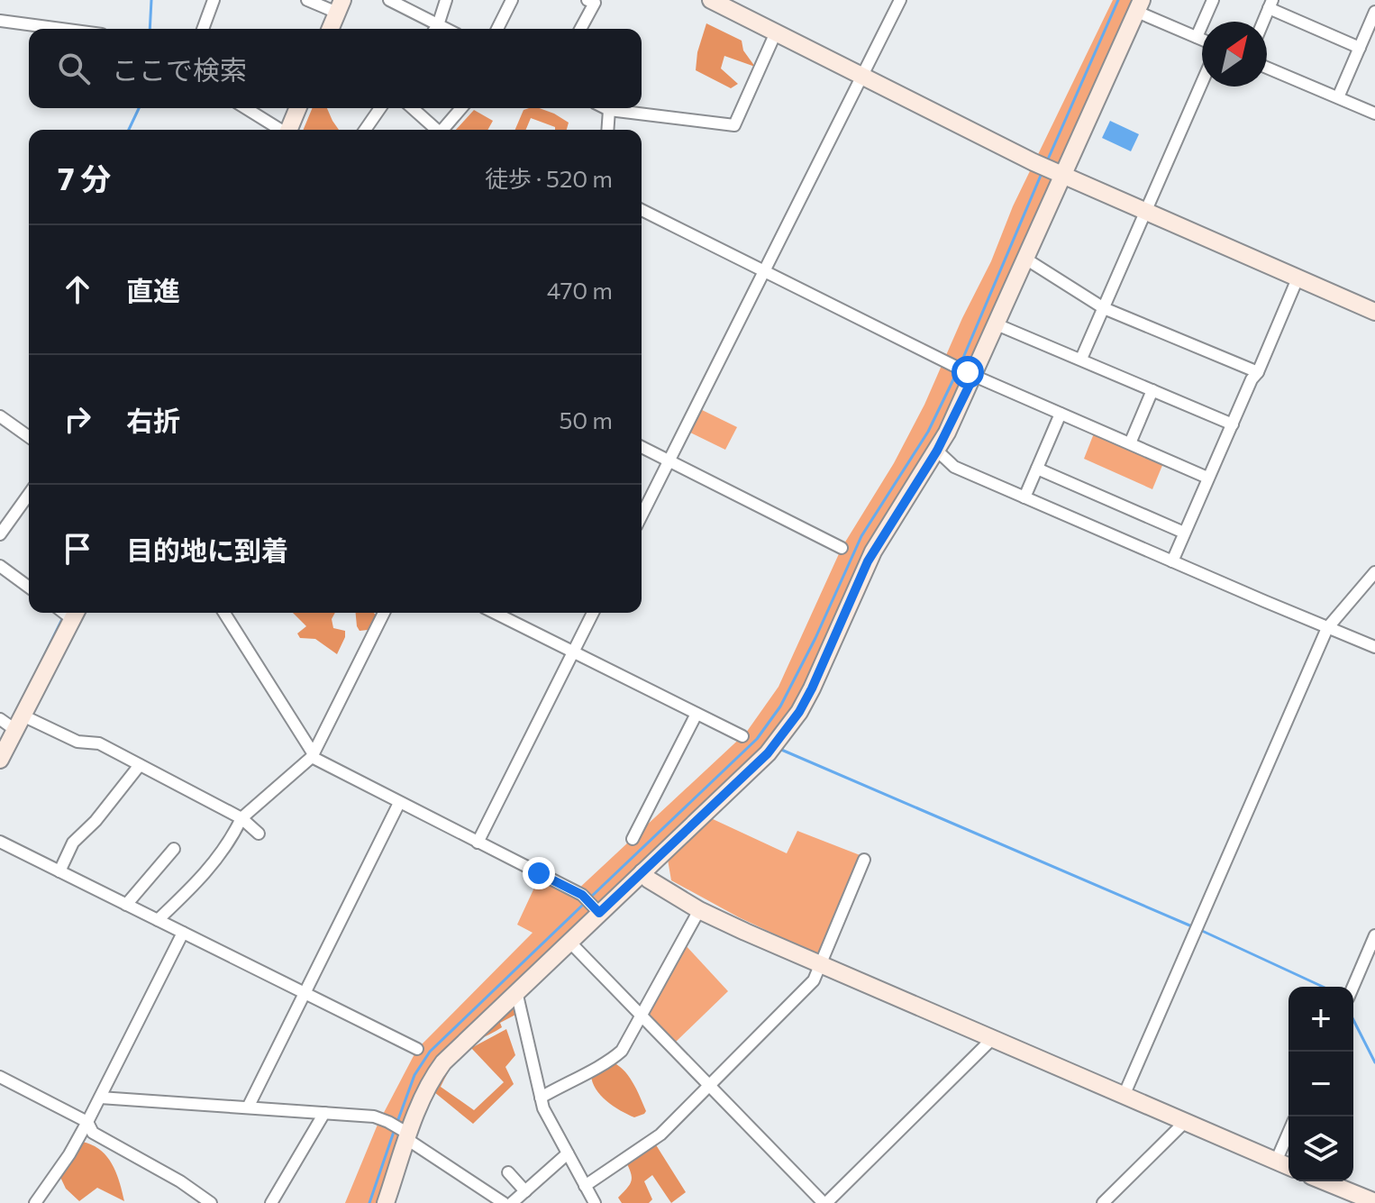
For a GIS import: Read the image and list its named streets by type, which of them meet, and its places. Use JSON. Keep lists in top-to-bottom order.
{
  "north": "top right",
  "page": {
    "search": "ここで検索",
    "heading": ["7 分", "徒歩 · 520 m"],
    "list": [
      ["直進", "470 m"],
      ["右折", "50 m"],
      "目的地に到着"
    ],
    "map_buttons": ["+", "−"]
  }
}
